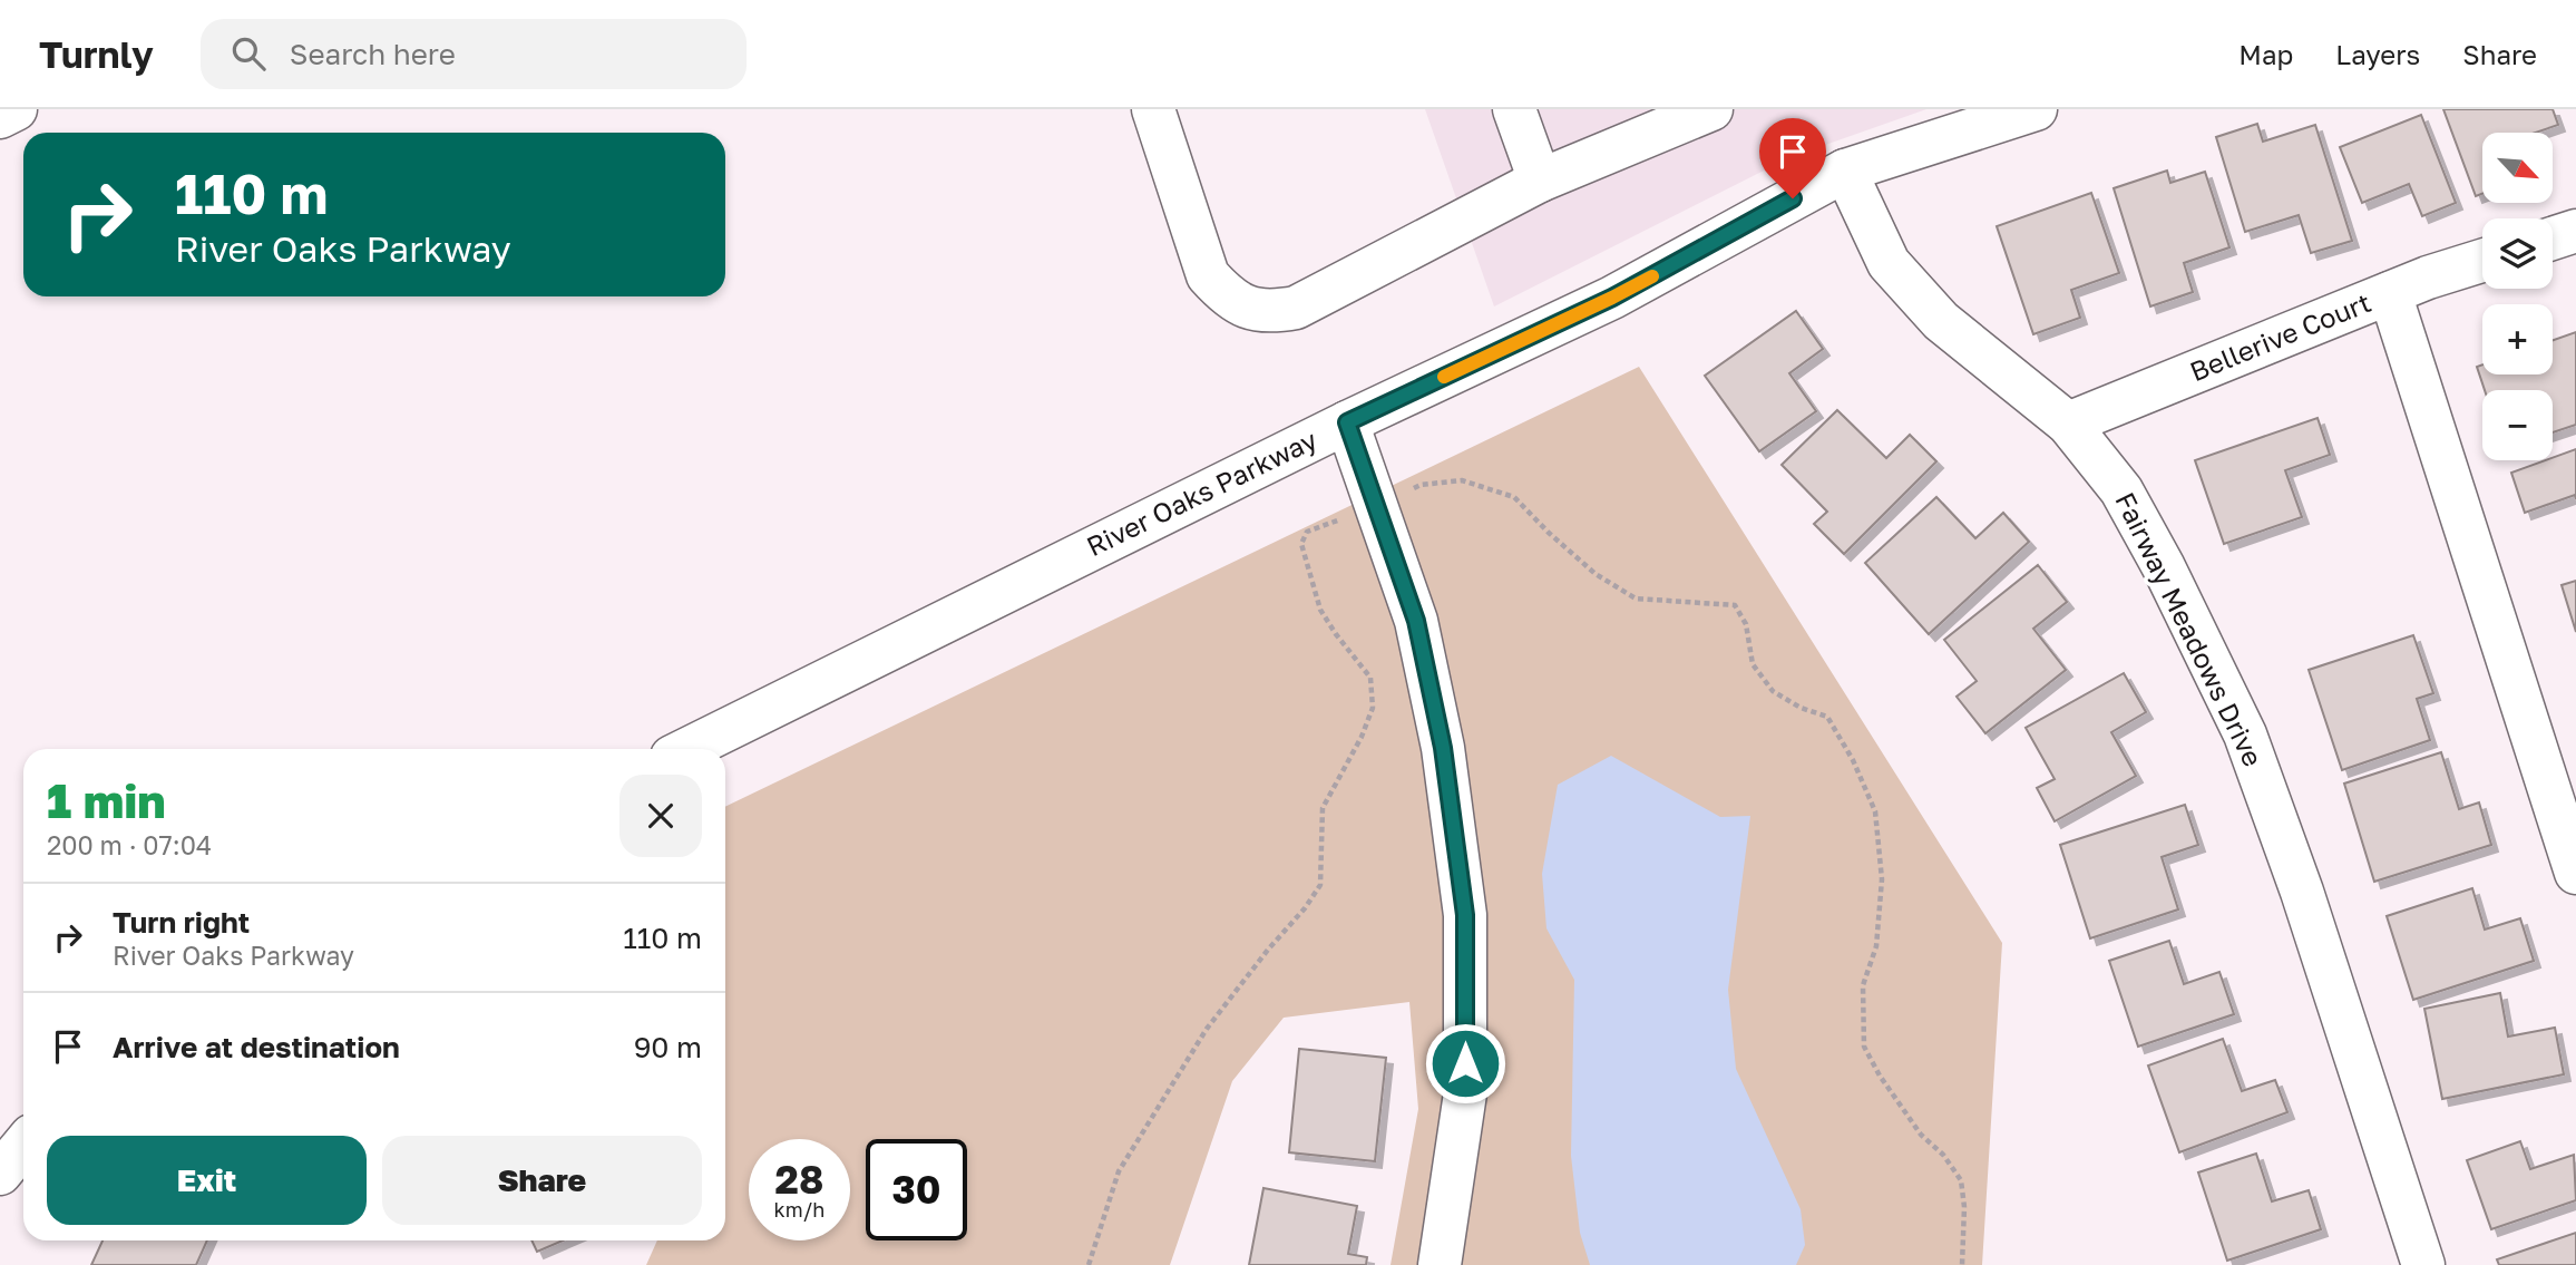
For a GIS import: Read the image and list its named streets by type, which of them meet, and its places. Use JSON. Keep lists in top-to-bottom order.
{
  "streets": {
    "street": ["Bellerive Court", "River Oaks Parkway", "Fairway Meadows Drive"]
  },
  "crossings": [
    ["Bellerive Court", "Fairway Meadows Drive"],
    ["River Oaks Parkway", "Fairway Meadows Drive"]
  ],
  "north": "bottom right",
  "page": {
    "header": "Turnly",
    "search": "Search here",
    "nav": ["Map", "Layers", "Share"],
    "map_buttons": ["+", "−"],
    "turn": ["110 m", "River Oaks Parkway"],
    "heading": ["1 min", "200 m · 07:04"],
    "list": [
      {
        "name": "Turn right",
        "note": "River Oaks Parkway",
        "value": "110 m"
      },
      {
        "name": "Arrive at destination",
        "value": "90 m"
      }
    ],
    "buttons": ["Exit", "Share"],
    "speed": "28 km/h",
    "limit": "30"
  }
}
